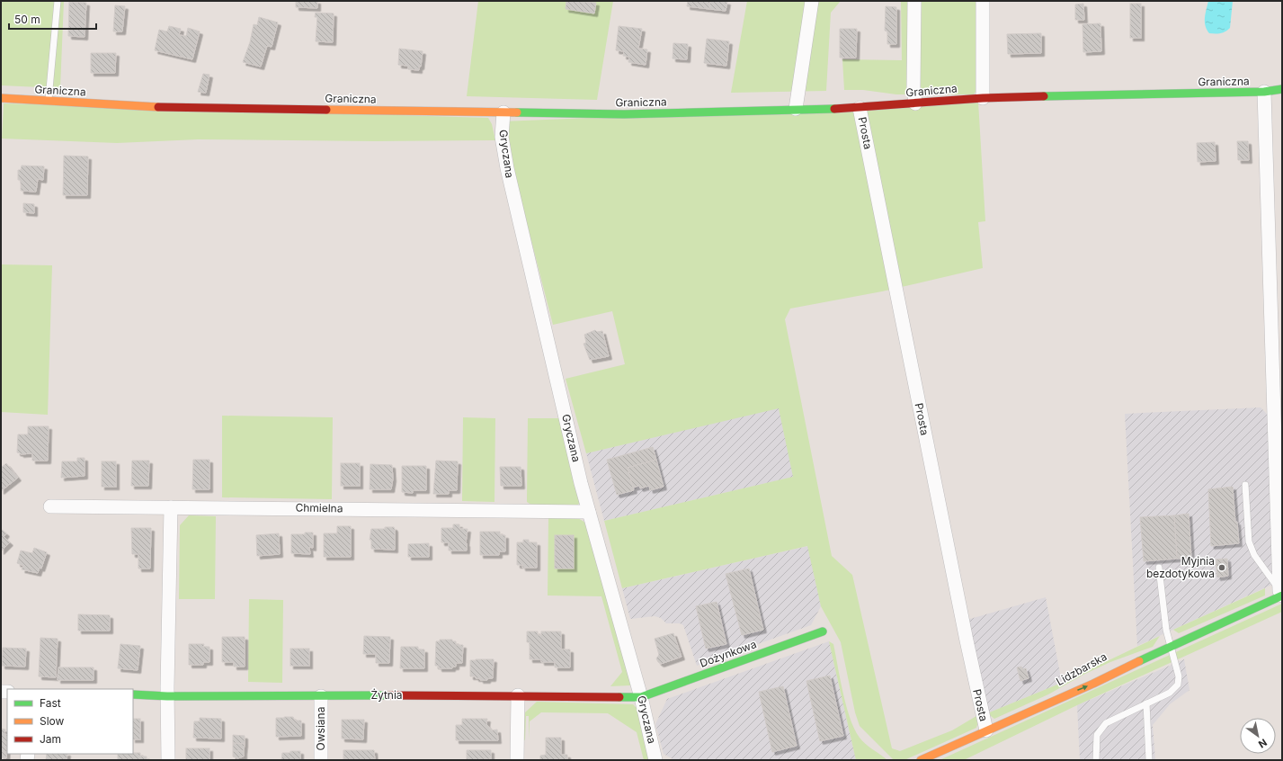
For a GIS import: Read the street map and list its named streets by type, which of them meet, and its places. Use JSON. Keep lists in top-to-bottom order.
{
  "streets": {
    "street": [
      "Graniczna",
      "Prosta",
      "Gryczana",
      "Chmielna",
      "Dożynkowa",
      "Lidzbarska",
      "Żytnia",
      "Owsiana"
    ]
  },
  "crossings": [
    ["Graniczna", "Prosta"],
    ["Graniczna", "Gryczana"],
    ["Prosta", "Lidzbarska"],
    ["Gryczana", "Chmielna"],
    ["Gryczana", "Dożynkowa"],
    ["Gryczana", "Żytnia"],
    ["Dożynkowa", "Żytnia"],
    ["Żytnia", "Owsiana"]
  ],
  "places": ["Myjnia bezdotykowa"],
  "legend": ["Fast", "Slow", "Jam"],
  "scale_bar": "50 m",
  "north": "bottom right"
}
